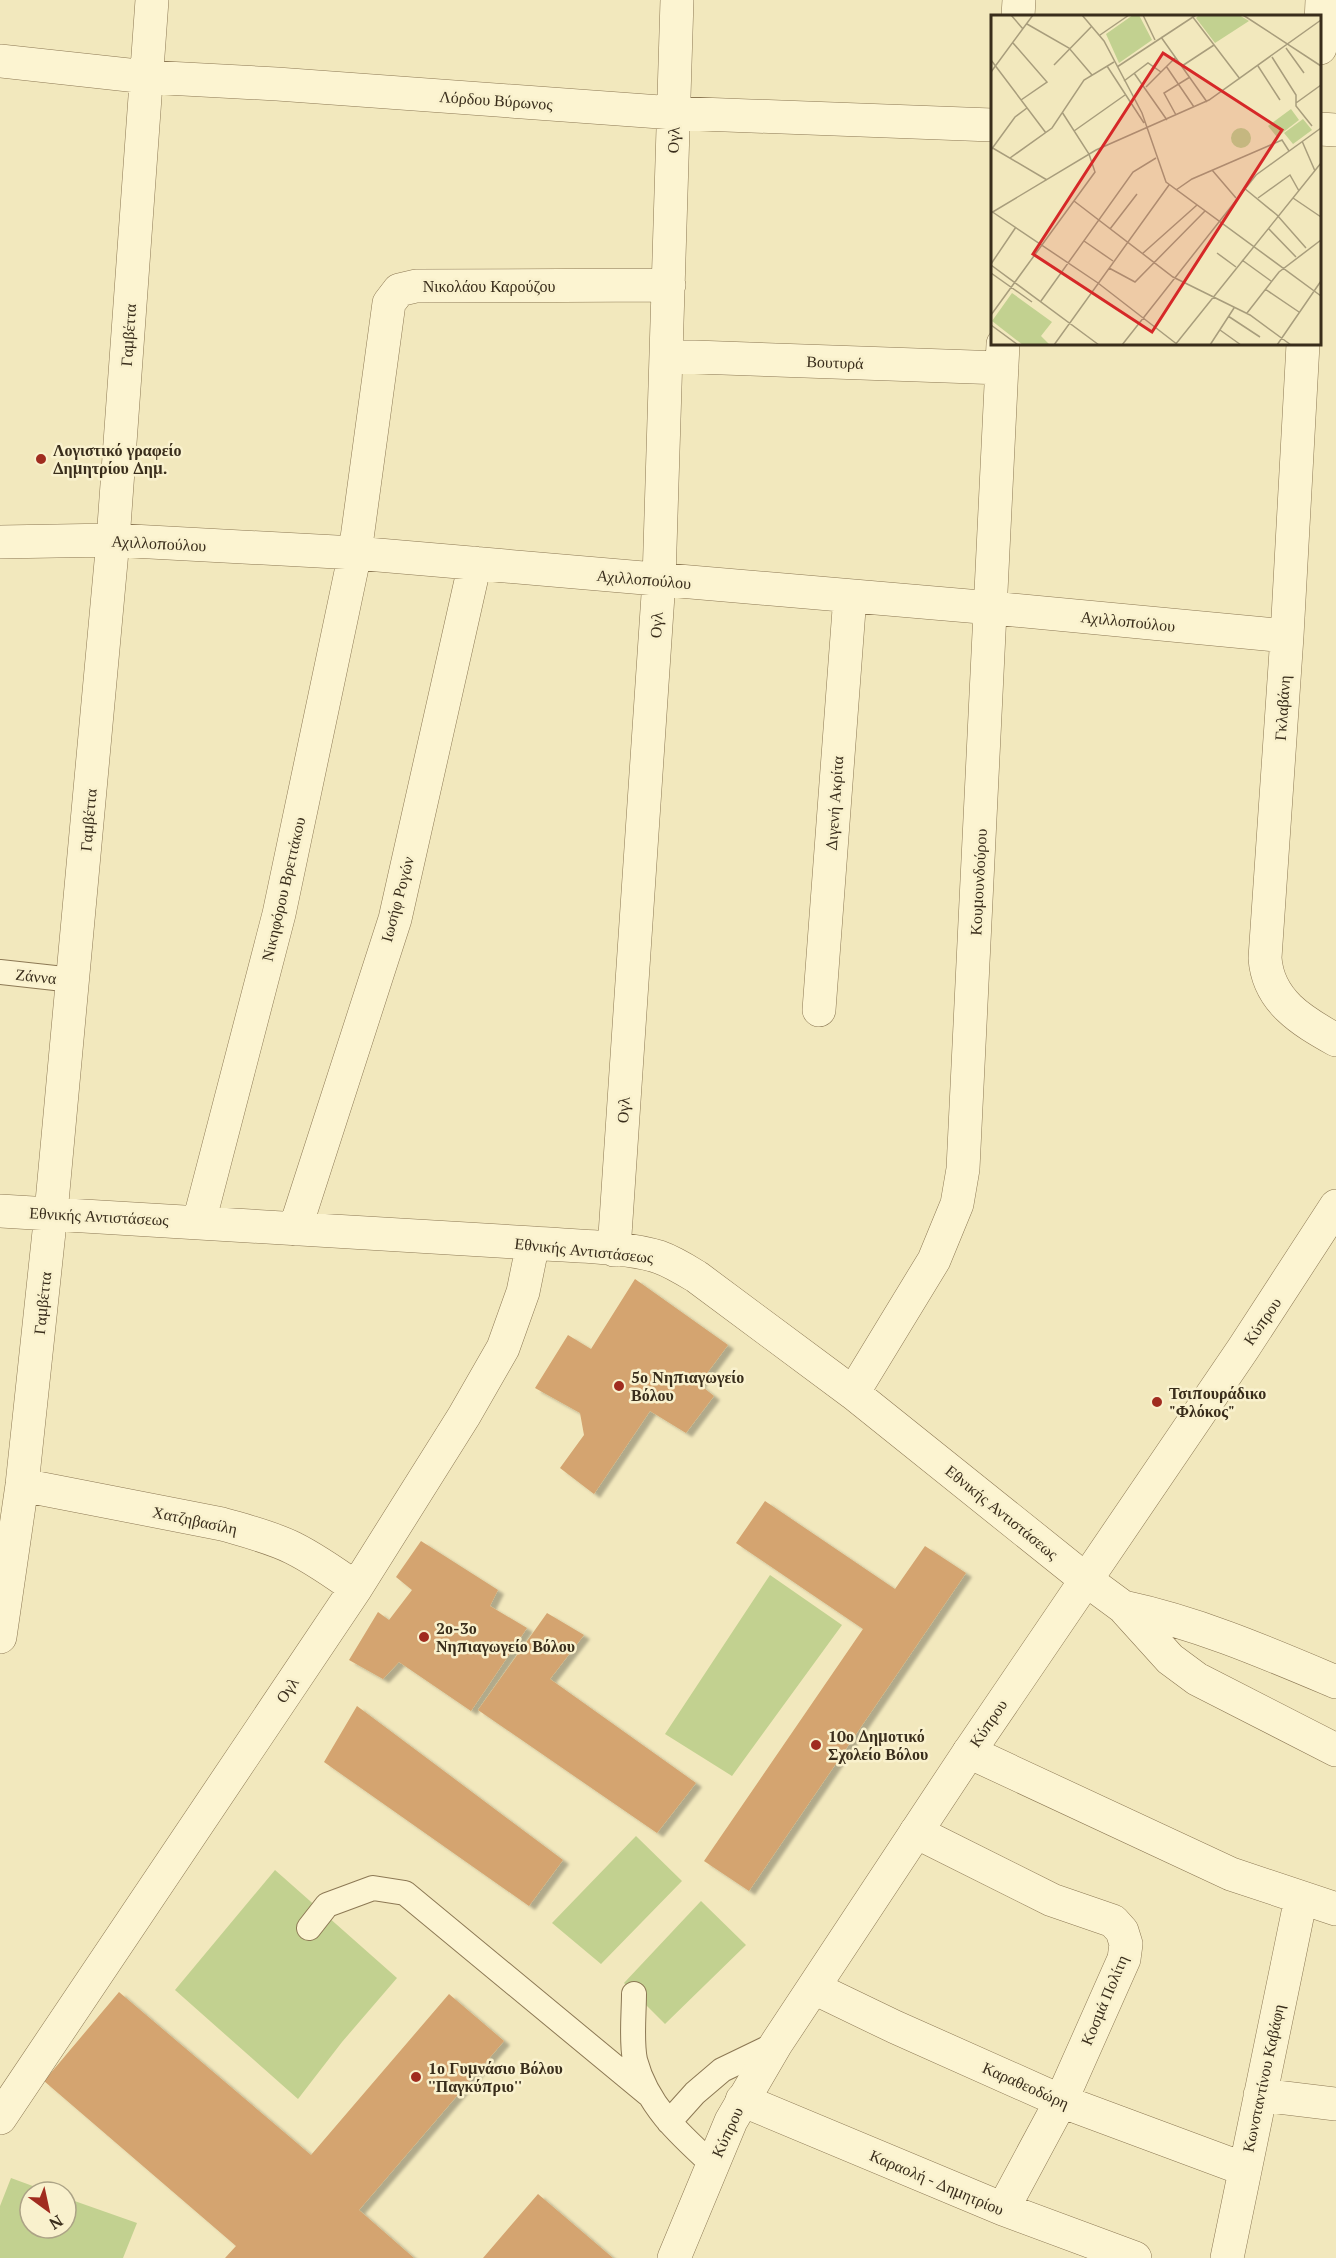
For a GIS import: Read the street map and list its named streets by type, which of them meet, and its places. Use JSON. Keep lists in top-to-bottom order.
{
  "streets": {
    "street": [
      "Λόρδου Βύρωνος",
      "Ογλ",
      "Νικολάου Καρούζου",
      "Γαμβέττα",
      "Βουτυρά",
      "Αχιλλοπούλου",
      "Γκλαβάνη",
      "Διγενή Ακρίτα",
      "Κουμουνδούρου",
      "Νικηφόρου Βρεττάκου",
      "Ιωσήφ Ρογών",
      "Εθνικής Αντιστάσεως",
      "Κύπρου",
      "Χατζηβασίλη",
      "Κοσμά Πολίτη",
      "Κωνσταντίνου Καβάφη",
      "Καραθεοδώρη",
      "Καραολή - Δημητρίου"
    ],
    "lane": ["Ζάννα"]
  },
  "crossings": [
    ["Λόρδου Βύρωνος", "Ογλ"],
    ["Λόρδου Βύρωνος", "Γαμβέττα"],
    ["Ογλ", "Νικολάου Καρούζου"],
    ["Ογλ", "Βουτυρά"],
    ["Ογλ", "Αχιλλοπούλου"],
    ["Ογλ", "Εθνικής Αντιστάσεως"],
    ["Ογλ", "Χατζηβασίλη"],
    ["Νικολάου Καρούζου", "Αχιλλοπούλου"],
    ["Νικολάου Καρούζου", "Νικηφόρου Βρεττάκου"],
    ["Γαμβέττα", "Αχιλλοπούλου"],
    ["Γαμβέττα", "Ζάννα"],
    ["Γαμβέττα", "Εθνικής Αντιστάσεως"],
    ["Γαμβέττα", "Χατζηβασίλη"],
    ["Βουτυρά", "Κουμουνδούρου"],
    ["Αχιλλοπούλου", "Γκλαβάνη"],
    ["Αχιλλοπούλου", "Διγενή Ακρίτα"],
    ["Αχιλλοπούλου", "Κουμουνδούρου"],
    ["Αχιλλοπούλου", "Νικηφόρου Βρεττάκου"],
    ["Αχιλλοπούλου", "Ιωσήφ Ρογών"],
    ["Κουμουνδούρου", "Εθνικής Αντιστάσεως"],
    ["Νικηφόρου Βρεττάκου", "Εθνικής Αντιστάσεως"],
    ["Ιωσήφ Ρογών", "Εθνικής Αντιστάσεως"],
    ["Εθνικής Αντιστάσεως", "Κύπρου"],
    ["Κύπρου", "Κοσμά Πολίτη"],
    ["Κύπρου", "Καραθεοδώρη"],
    ["Κύπρου", "Καραολή - Δημητρίου"],
    ["Κοσμά Πολίτη", "Καραθεοδώρη"],
    ["Κοσμά Πολίτη", "Καραολή - Δημητρίου"],
    ["Κωνσταντίνου Καβάφη", "Καραθεοδώρη"]
  ],
  "places": [
    "Λογιστικό γραφείο Δημητρίου Δημ.",
    "5ο Νηπιαγωγείο Βόλου",
    "Τσιπουράδικο \"Φλόκος\"",
    "2ο-3ο Νηπιαγωγείο Βόλου",
    "10ο Δημοτικό Σχολείο Βόλου",
    "1ο Γυμνάσιο Βόλου ''Παγκύπριο''"
  ],
  "north": "bottom right"
}
